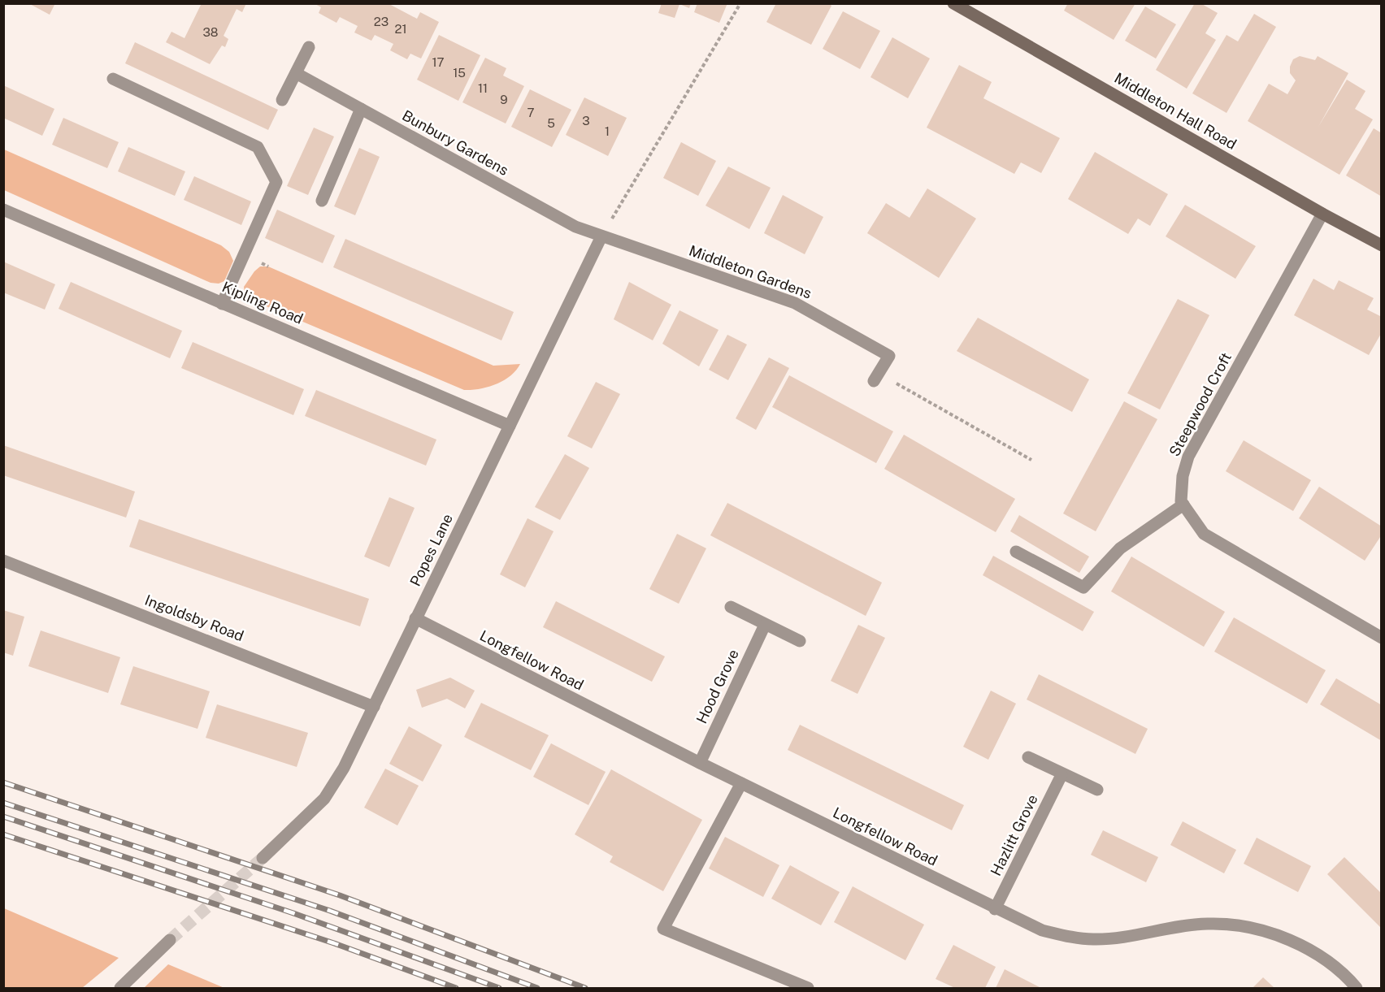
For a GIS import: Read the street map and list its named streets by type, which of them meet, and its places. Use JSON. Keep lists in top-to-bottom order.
{
  "streets": {
    "main road": ["Middleton Hall Road"],
    "street": [
      "Bunbury Gardens",
      "Middleton Gardens",
      "Kipling Road",
      "Steepwood Croft",
      "Popes Lane",
      "Ingoldsby Road",
      "Longfellow Road",
      "Hood Grove",
      "Hazlitt Grove"
    ]
  },
  "crossings": [
    ["Middleton Hall Road", "Steepwood Croft"],
    ["Bunbury Gardens", "Middleton Gardens"],
    ["Bunbury Gardens", "Popes Lane"],
    ["Middleton Gardens", "Popes Lane"],
    ["Kipling Road", "Popes Lane"],
    ["Popes Lane", "Ingoldsby Road"],
    ["Popes Lane", "Longfellow Road"],
    ["Longfellow Road", "Hood Grove"],
    ["Longfellow Road", "Hazlitt Grove"]
  ],
  "house_numbers": [
    "23",
    "21",
    "38",
    "17",
    "15",
    "11",
    "9",
    "7",
    "3",
    "5",
    "1"
  ]
}
